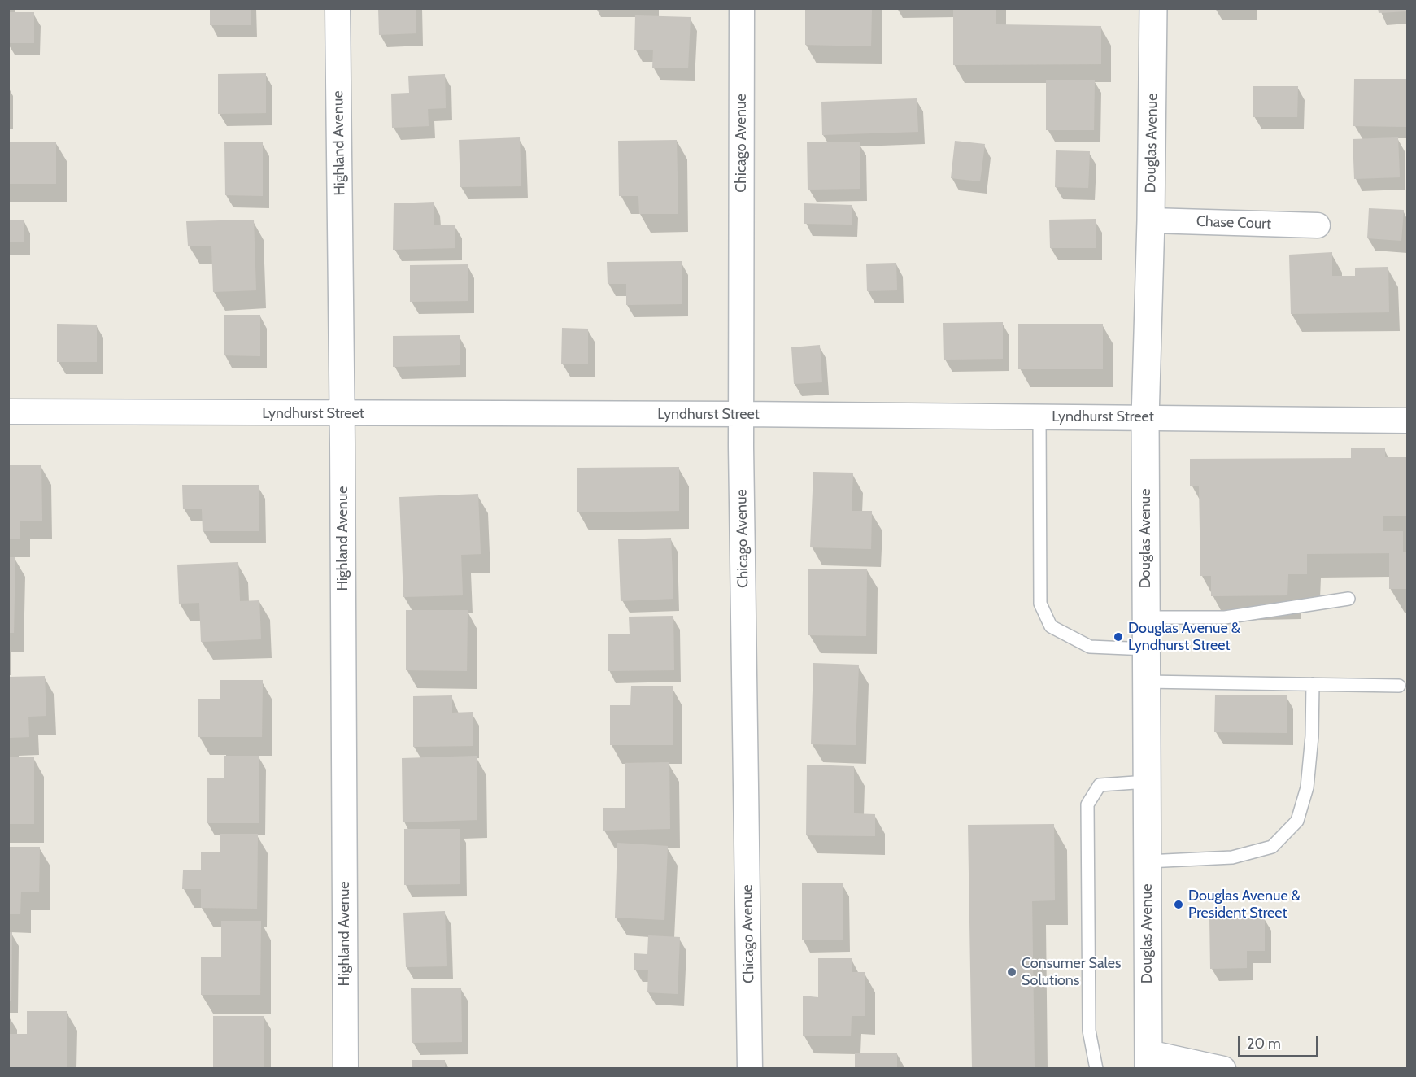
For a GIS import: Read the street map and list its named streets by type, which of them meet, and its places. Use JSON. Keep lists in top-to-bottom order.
{
  "streets": {
    "street": [
      "Highland Avenue",
      "Chicago Avenue",
      "Douglas Avenue",
      "Chase Court",
      "Lyndhurst Street"
    ]
  },
  "crossings": [
    ["Highland Avenue", "Lyndhurst Street"],
    ["Chicago Avenue", "Lyndhurst Street"],
    ["Douglas Avenue", "Chase Court"],
    ["Douglas Avenue", "Lyndhurst Street"]
  ],
  "places": ["Douglas Avenue & Lyndhurst Street", "Douglas Avenue & President Street", "Consumer Sales Solutions"],
  "scale_bar": "20 m"
}
